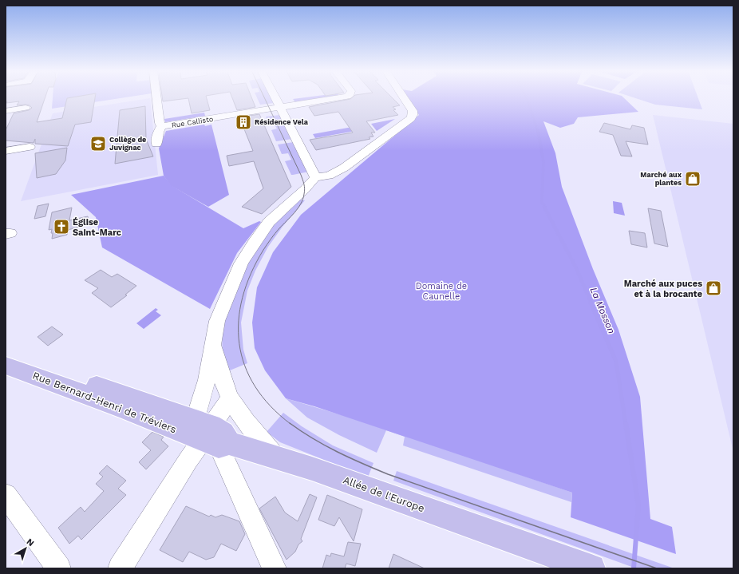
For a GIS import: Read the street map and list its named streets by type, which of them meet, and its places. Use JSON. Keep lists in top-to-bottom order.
{
  "streets": {
    "main road": ["Rue Bernard-Henri de Tréviers", "Allée de l'Europe"],
    "street": ["Rue Callisto"]
  },
  "crossings": [
    ["Rue Bernard-Henri de Tréviers", "Allée de l'Europe"]
  ],
  "water": ["La Mosson"],
  "parks": ["Domaine de Caunelle"],
  "places": {
    "building": ["Résidence Vela"],
    "school or university": ["Collège de Juvignac"],
    "shop": ["Marché aux plantes", "Marché aux puces et à la brocante"],
    "church": ["Église Saint-Marc"]
  },
  "north": "top right"
}
